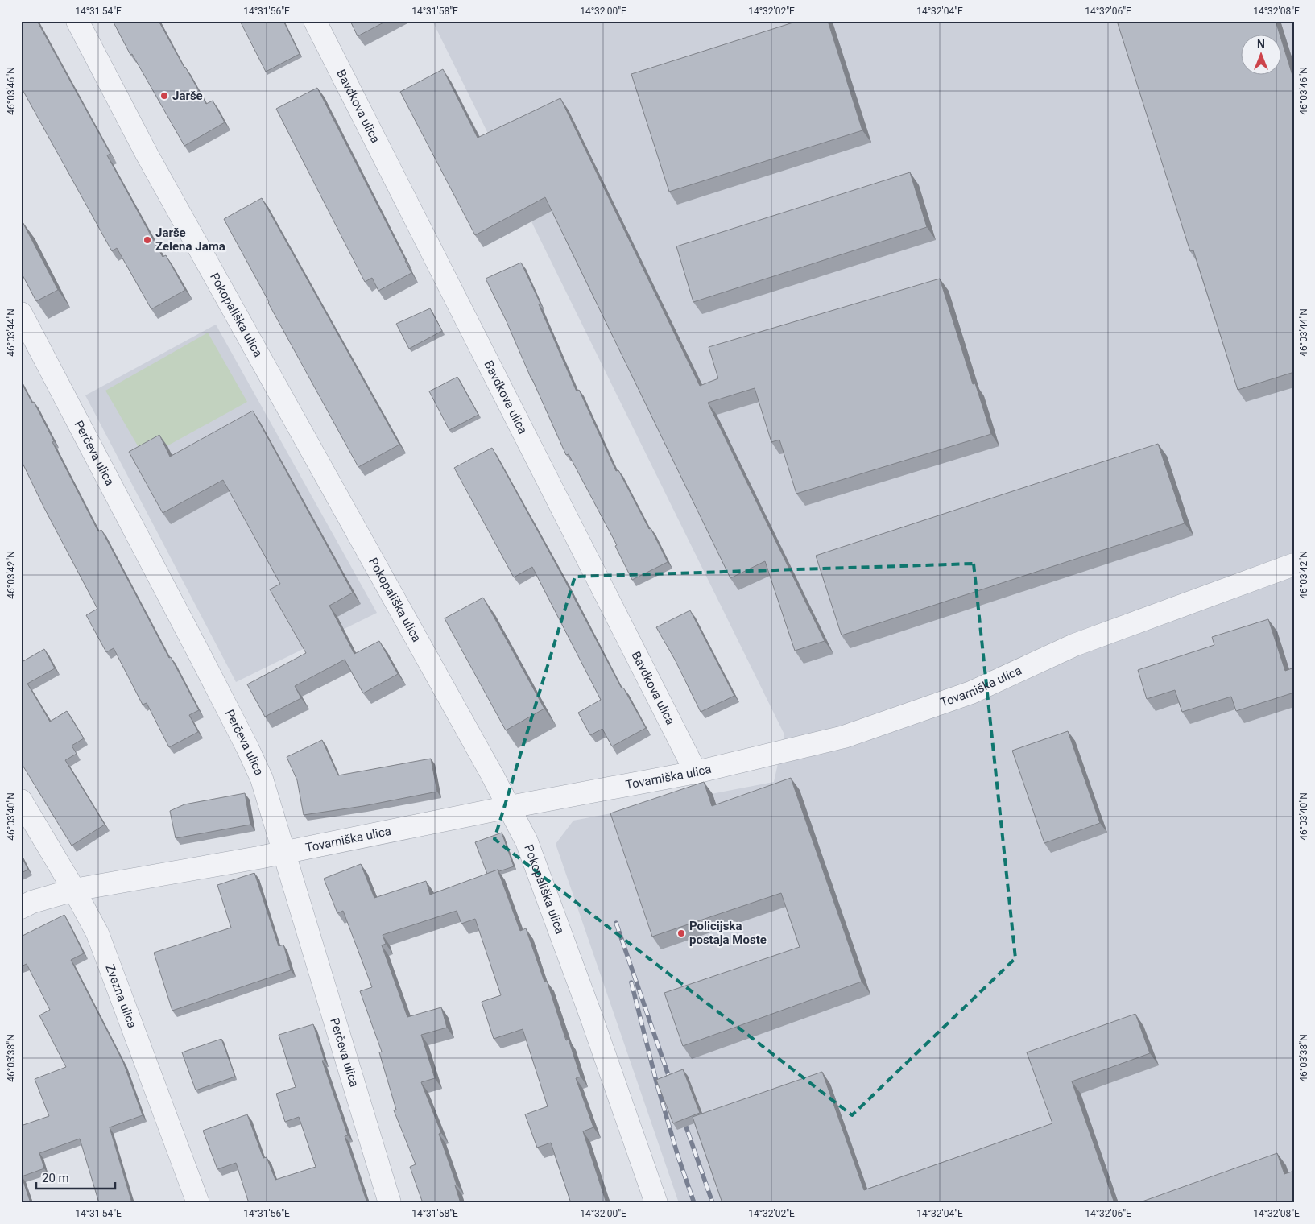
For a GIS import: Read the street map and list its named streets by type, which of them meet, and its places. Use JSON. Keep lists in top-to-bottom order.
{
  "streets": {
    "street": [
      "Bavdkova ulica",
      "Pokopališka ulica",
      "Perčeva ulica",
      "Tovarniška ulica",
      "Zvezna ulica"
    ]
  },
  "crossings": [
    ["Bavdkova ulica", "Tovarniška ulica"],
    ["Pokopališka ulica", "Tovarniška ulica"],
    ["Perčeva ulica", "Tovarniška ulica"],
    ["Tovarniška ulica", "Zvezna ulica"]
  ],
  "places": ["Jarše", "Jarše Zelena Jama", "Policijska postaja Moste"],
  "scale_bar": "20 m",
  "north": "top",
  "coordinates": [
    "14°31'54\"E",
    "14°31'56\"E",
    "14°31'58\"E",
    "14°32'00\"E",
    "14°32'02\"E",
    "14°32'04\"E",
    "14°32'06\"E",
    "14°32'08\"E",
    "46°03'46\"N",
    "46°03'44\"N",
    "46°03'42\"N",
    "46°03'40\"N",
    "46°03'38\"N"
  ]
}
